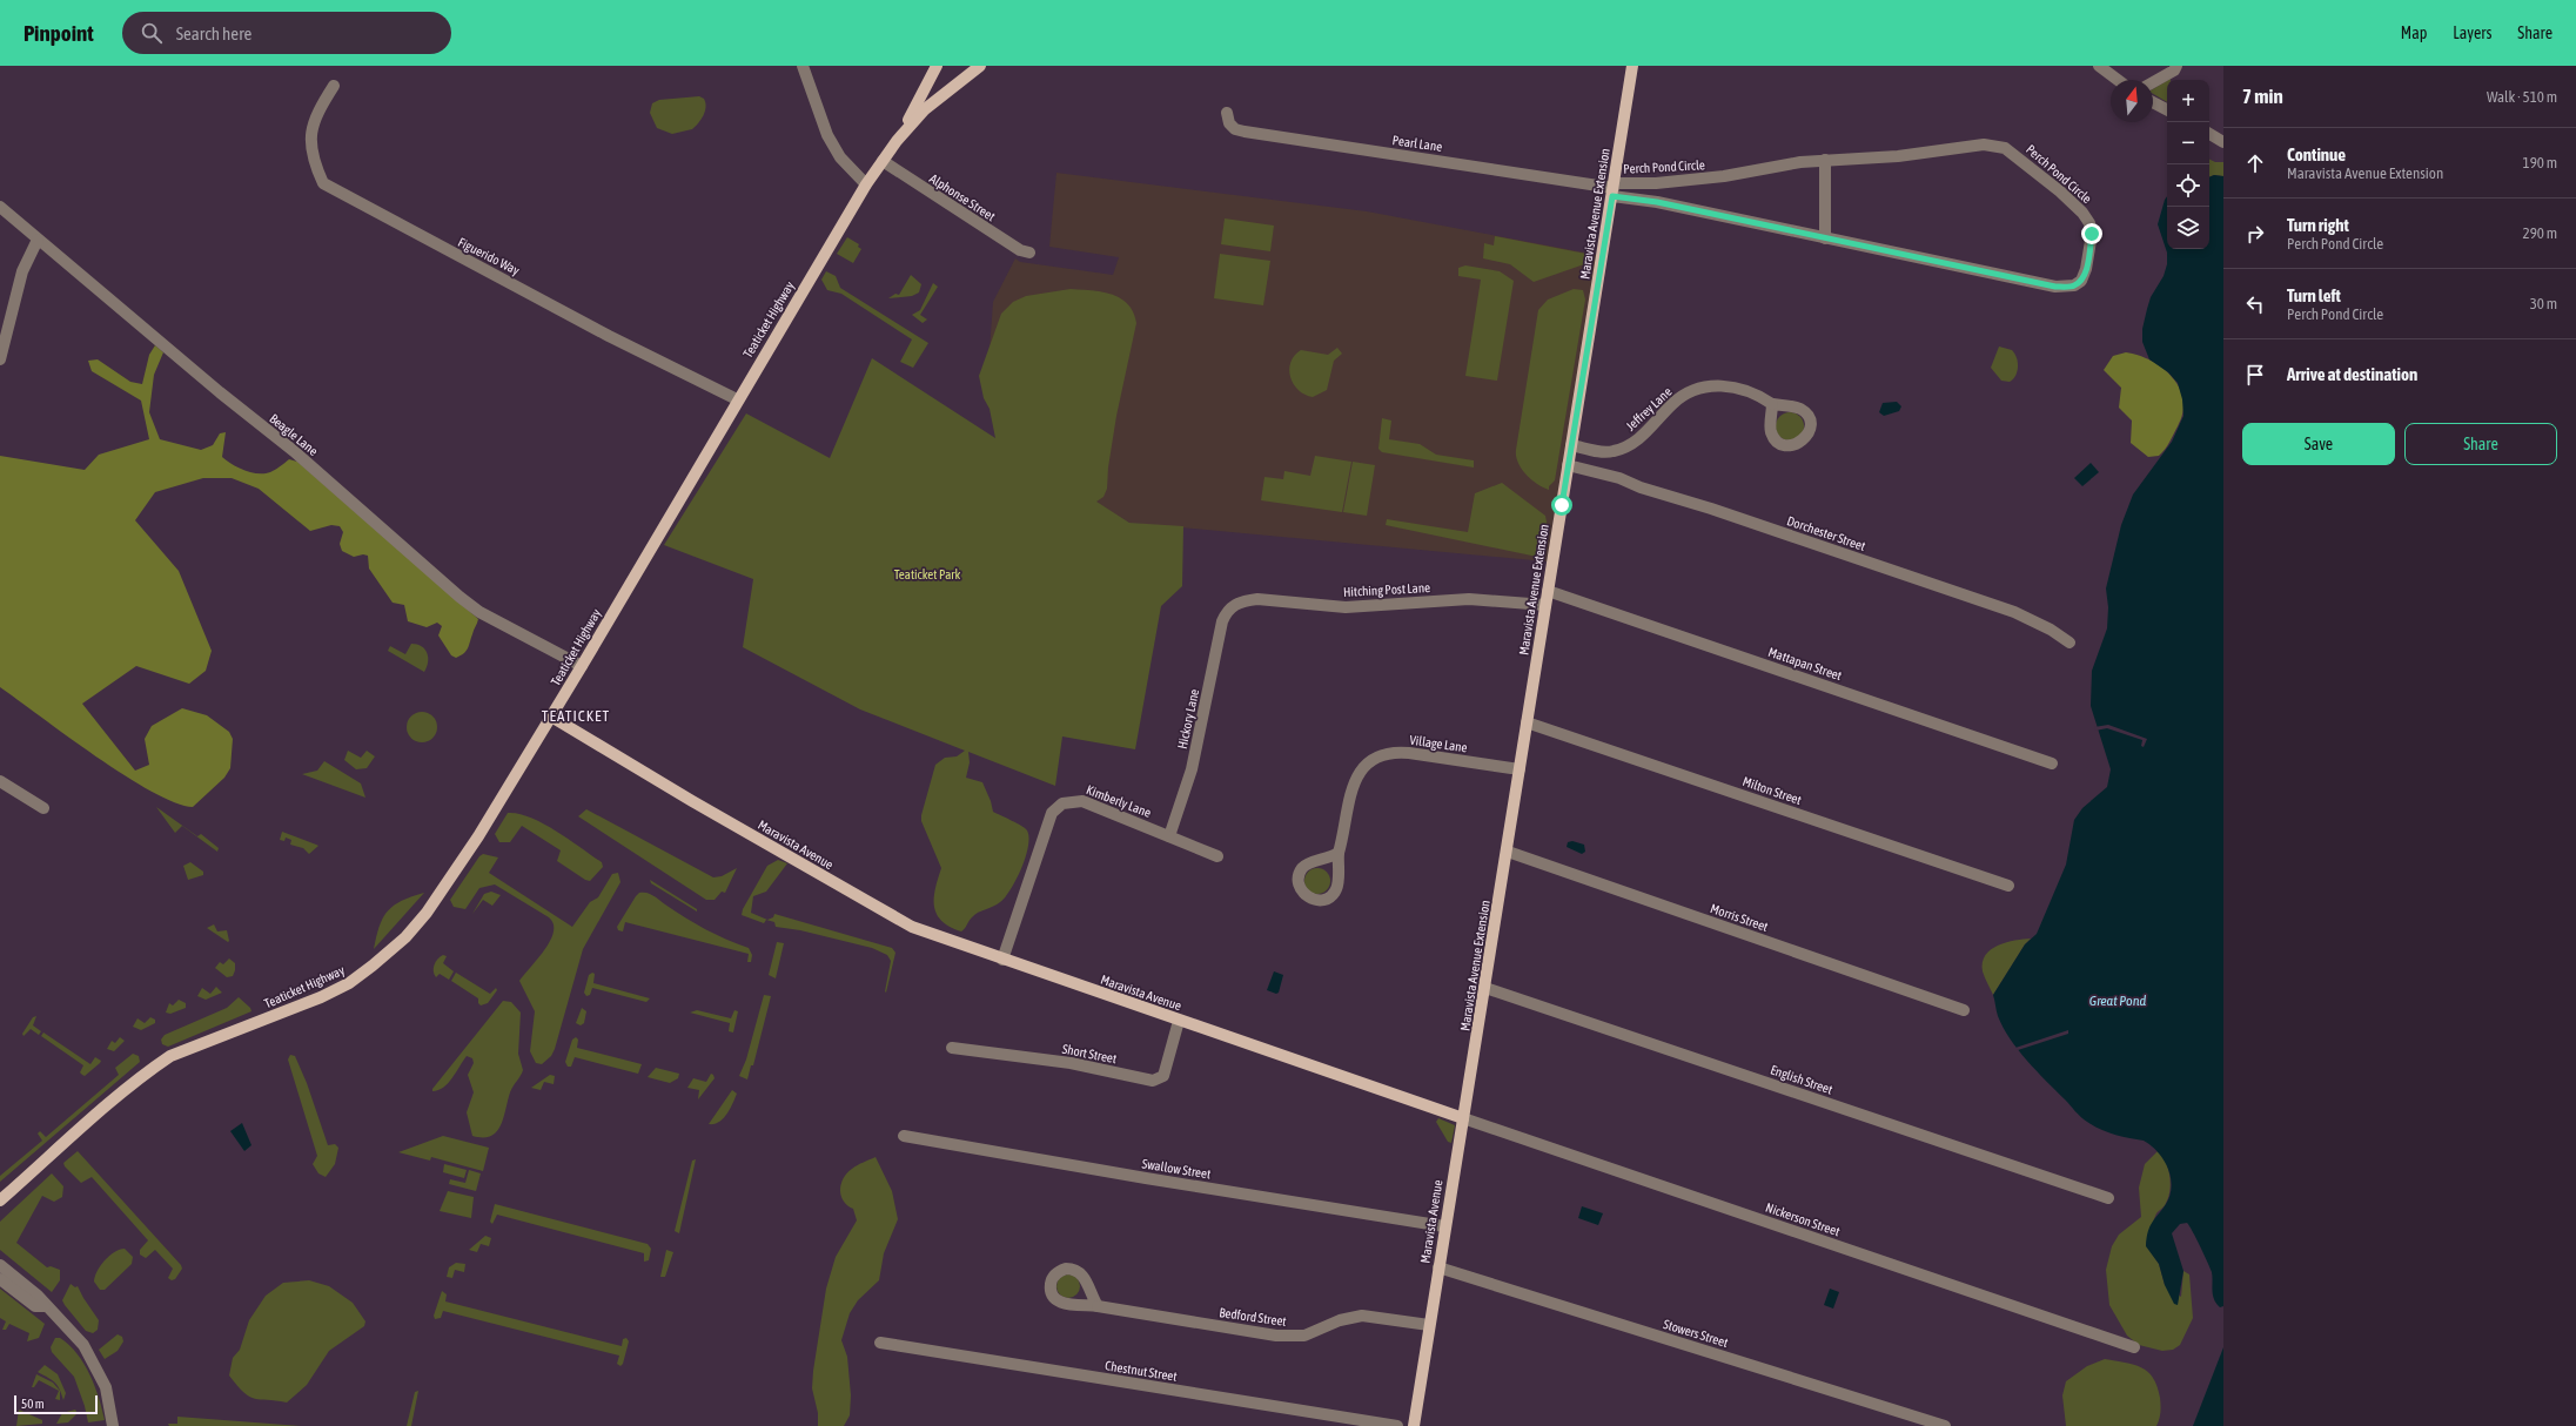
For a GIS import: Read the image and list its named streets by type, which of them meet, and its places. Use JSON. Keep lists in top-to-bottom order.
{
  "streets": {
    "main road": ["Maravista Avenue Extension", "Teaticket Highway", "Maravista Avenue"],
    "street": [
      "Pearl Lane",
      "Perch Pond Circle",
      "Alphonse Street",
      "Figuerido Way",
      "Jeffrey Lane",
      "Beagle Lane",
      "Dorchester Street",
      "Hitching Post Lane",
      "Mattapan Street",
      "Hickory Lane",
      "Village Lane",
      "Milton Street",
      "Kimberly Lane",
      "Morris Street",
      "Short Street",
      "English Street",
      "Swallow Street",
      "Nickerson Street",
      "Bedford Street",
      "Stowers Street",
      "Chestnut Street"
    ]
  },
  "crossings": [
    ["Pearl Lane", "Perch Pond Circle"],
    ["Pearl Lane", "Maravista Avenue Extension"],
    ["Perch Pond Circle", "Maravista Avenue Extension"],
    ["Alphonse Street", "Teaticket Highway"],
    ["Maravista Avenue Extension", "Jeffrey Lane"],
    ["Maravista Avenue Extension", "Dorchester Street"],
    ["Maravista Avenue Extension", "Hitching Post Lane"],
    ["Maravista Avenue Extension", "Mattapan Street"],
    ["Maravista Avenue Extension", "Village Lane"],
    ["Maravista Avenue Extension", "Milton Street"],
    ["Maravista Avenue Extension", "Maravista Avenue"],
    ["Maravista Avenue Extension", "Morris Street"],
    ["Maravista Avenue Extension", "English Street"],
    ["Maravista Avenue Extension", "Nickerson Street"],
    ["Figuerido Way", "Teaticket Highway"],
    ["Teaticket Highway", "Beagle Lane"],
    ["Teaticket Highway", "Maravista Avenue"],
    ["Hitching Post Lane", "Hickory Lane"],
    ["Hickory Lane", "Kimberly Lane"],
    ["Kimberly Lane", "Maravista Avenue"],
    ["Maravista Avenue", "Short Street"],
    ["Maravista Avenue", "Swallow Street"],
    ["Maravista Avenue", "Nickerson Street"],
    ["Maravista Avenue", "Bedford Street"],
    ["Maravista Avenue", "Stowers Street"]
  ],
  "districts": ["TEATICKET"],
  "water": ["Great Pond"],
  "parks": ["Teaticket Park"],
  "scale_bar": "50 m",
  "north": "top",
  "page": {
    "header": "Pinpoint",
    "search": "Search here",
    "nav": ["Map", "Layers", "Share"],
    "heading": ["7 min", "Walk · 510 m"],
    "map_buttons": ["+", "−"],
    "list": [
      ["Continue", "Maravista Avenue Extension", "190 m"],
      ["Turn right", "Perch Pond Circle", "290 m"],
      ["Turn left", "Perch Pond Circle", "30 m"],
      "Arrive at destination"
    ],
    "buttons": ["Save", "Share"],
    "scale": "50 m"
  }
}
